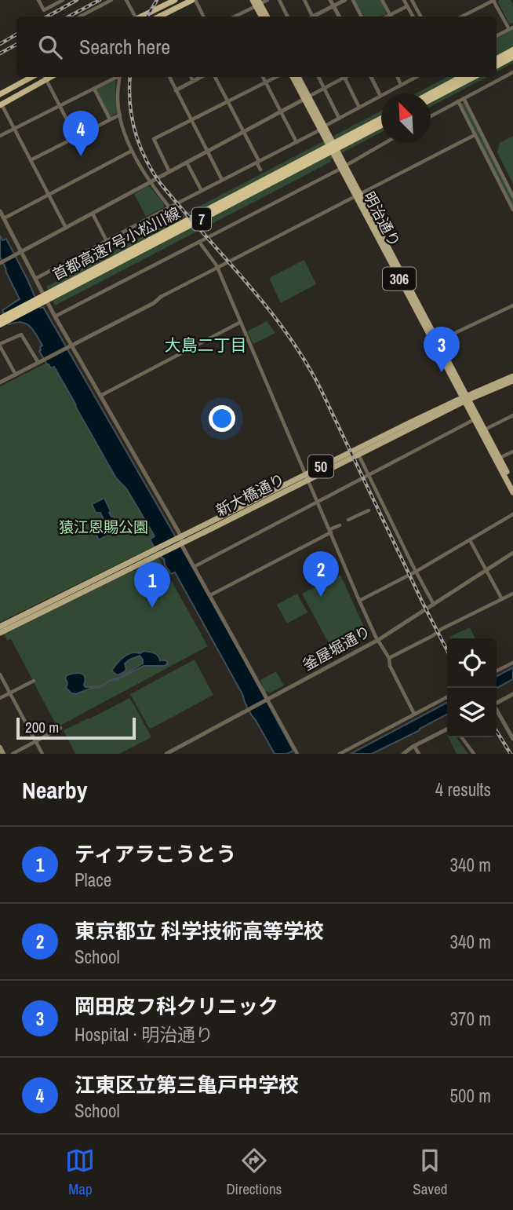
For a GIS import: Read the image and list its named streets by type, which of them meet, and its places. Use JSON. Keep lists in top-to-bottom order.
{
  "streets": {
    "highway": ["7", "首都高速7号小松川線"],
    "main road": [
      "明治通り",
      "306",
      "50",
      "新大橋通り"
    ],
    "street": ["釜屋堀通り"]
  },
  "crossings": [
    ["明治通り", "新大橋通り"]
  ],
  "districts": ["大島二丁目"],
  "parks": ["猿江恩賜公園"],
  "scale_bar": "200 m",
  "north": "top left",
  "page": {
    "search": "Search here",
    "pins": [
      "4",
      "3",
      "2",
      "1"
    ],
    "scale": "200 m",
    "heading": ["Nearby", "4 results"],
    "list": [
      {
        "mark": "1",
        "name": "ティアラこうとう",
        "note": "Place",
        "value": "340 m"
      },
      {
        "mark": "2",
        "name": "東京都立 科学技術高等学校",
        "note": "School",
        "value": "340 m"
      },
      {
        "mark": "3",
        "name": "岡田皮フ科クリニック",
        "note": "Hospital · 明治通り",
        "value": "370 m"
      },
      {
        "mark": "4",
        "name": "江東区立第三亀戸中学校",
        "note": "School",
        "value": "500 m"
      }
    ],
    "nav": ["Map", "Directions", "Saved"]
  }
}
